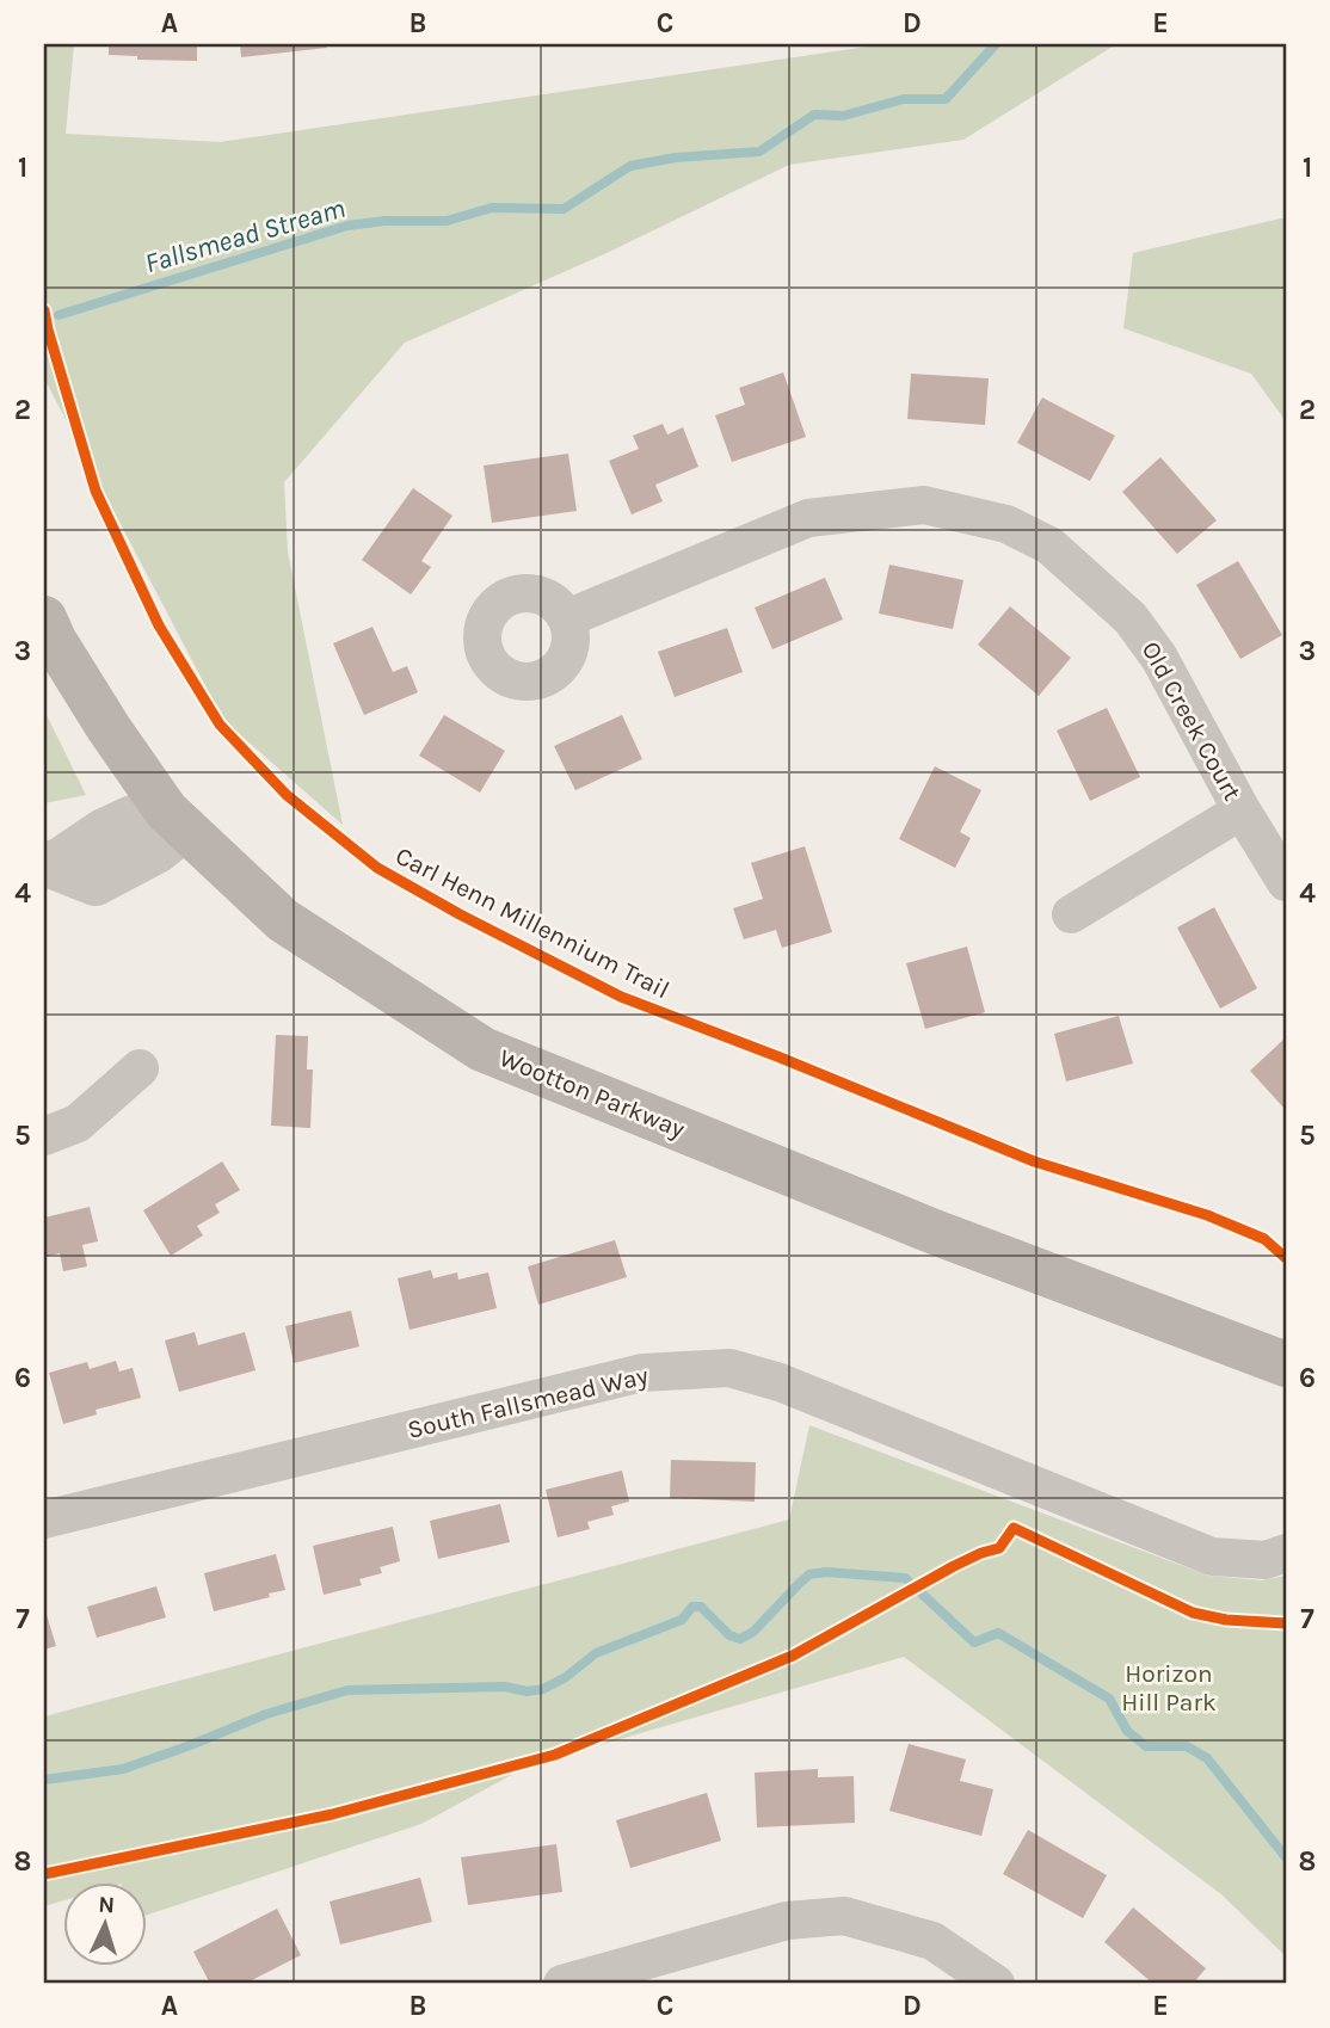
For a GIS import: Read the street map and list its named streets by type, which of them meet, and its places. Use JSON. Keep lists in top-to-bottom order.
{
  "streets": {
    "main road": ["Wootton Parkway"],
    "street": ["Old Creek Court", "South Fallsmead Way"],
    "cycle path": ["Carl Henn Millennium Trail"]
  },
  "water": ["Fallsmead Stream"],
  "parks": ["Horizon Hill Park"],
  "north": "top",
  "grid": {
    "columns": [
      "A",
      "B",
      "C",
      "D",
      "E"
    ],
    "rows": [
      "1",
      "2",
      "3",
      "4",
      "5",
      "6",
      "7",
      "8"
    ]
  }
}
